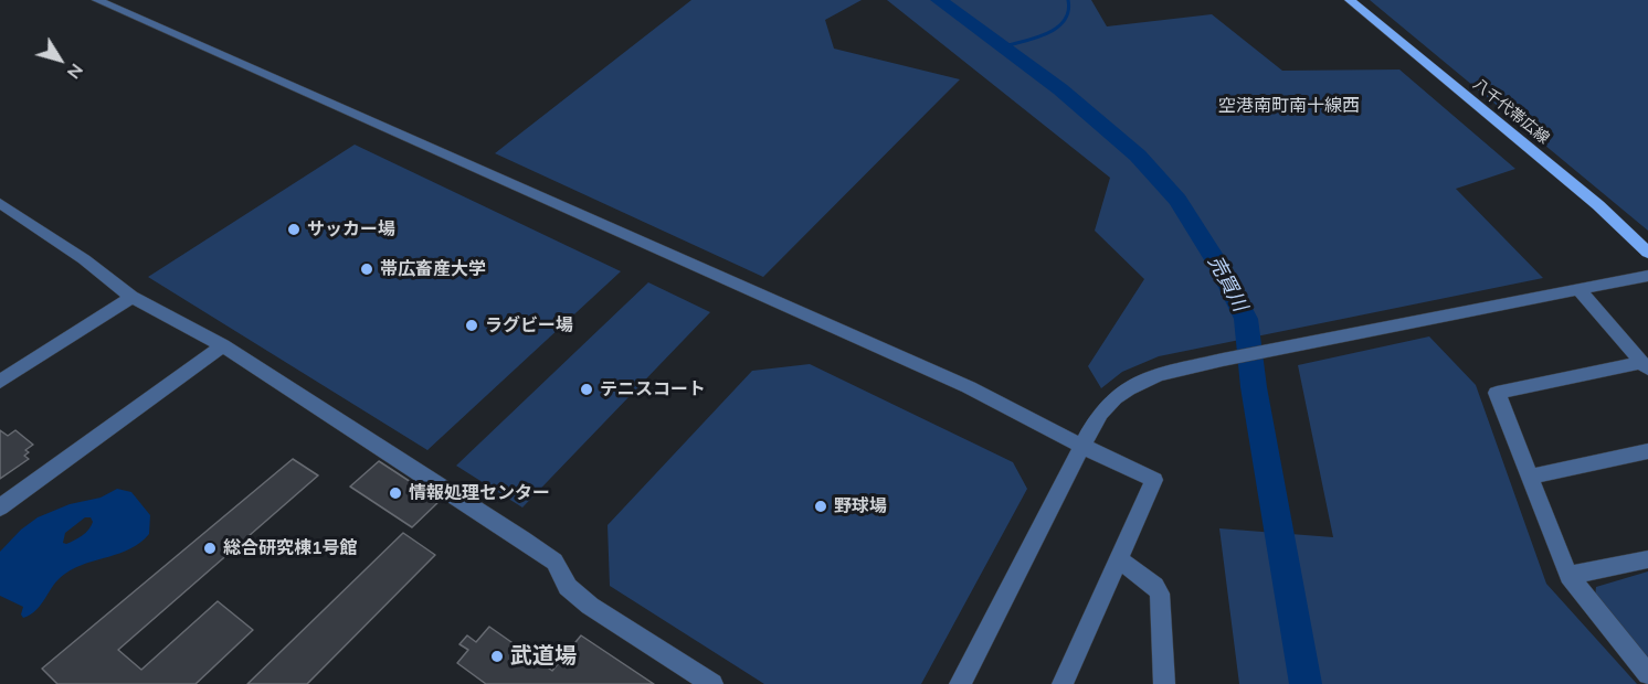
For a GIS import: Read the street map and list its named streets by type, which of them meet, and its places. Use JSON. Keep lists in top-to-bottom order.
{
  "streets": {
    "main road": ["八千代帯広線"]
  },
  "districts": ["空港南町南十線西"],
  "water": ["売買川"],
  "places": [
    "サッカー場",
    "帯広畜産大学",
    "ラグビー場",
    "テニスコート",
    "情報処理センター",
    "野球場",
    "総合研究棟1号館",
    "武道場"
  ],
  "north": "bottom right"
}
